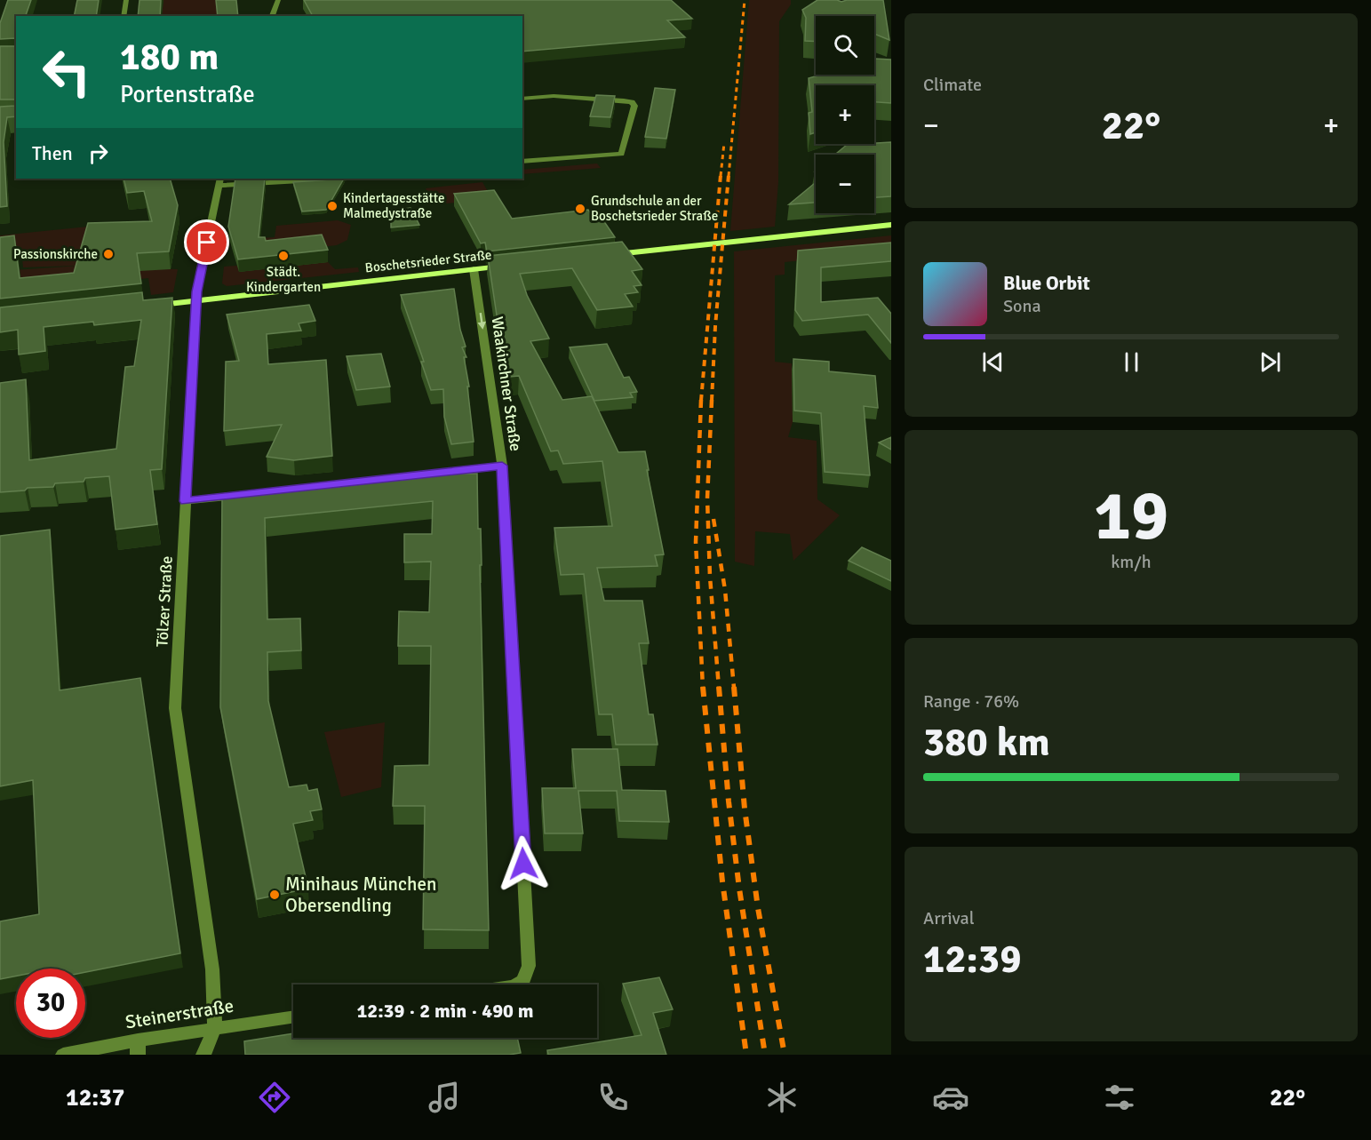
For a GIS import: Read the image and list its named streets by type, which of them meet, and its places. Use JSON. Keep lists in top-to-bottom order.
{
  "streets": {
    "main road": ["Boschetsrieder Straße"],
    "street": ["Waakirchner Straße", "Tölzer Straße", "Steinerstraße"]
  },
  "crossings": [
    ["Boschetsrieder Straße", "Waakirchner Straße"],
    ["Boschetsrieder Straße", "Tölzer Straße"],
    ["Tölzer Straße", "Steinerstraße"]
  ],
  "places": [
    "Kindertagesstätte Malmedystraße",
    "Grundschule an der Boschetsrieder Straße",
    "Passionskirche",
    "Städt. Kindergarten",
    "Minihaus München Obersendling"
  ],
  "page": {
    "tile": [
      "Climate",
      ["19", "km/h"],
      ["Range · 76%", "380 km"],
      ["Arrival", "12:39"]
    ],
    "map_buttons": ["+", "−"],
    "turn": ["180 m", "Portenstraße"],
    "heat": ["−", "22°", "+"],
    "then": "Then",
    "song": ["Blue Orbit", "Sona"],
    "limit": "30",
    "trip": "12:39 · 2 min · 490 m",
    "tabs": ["12:37", "22°"]
  }
}
